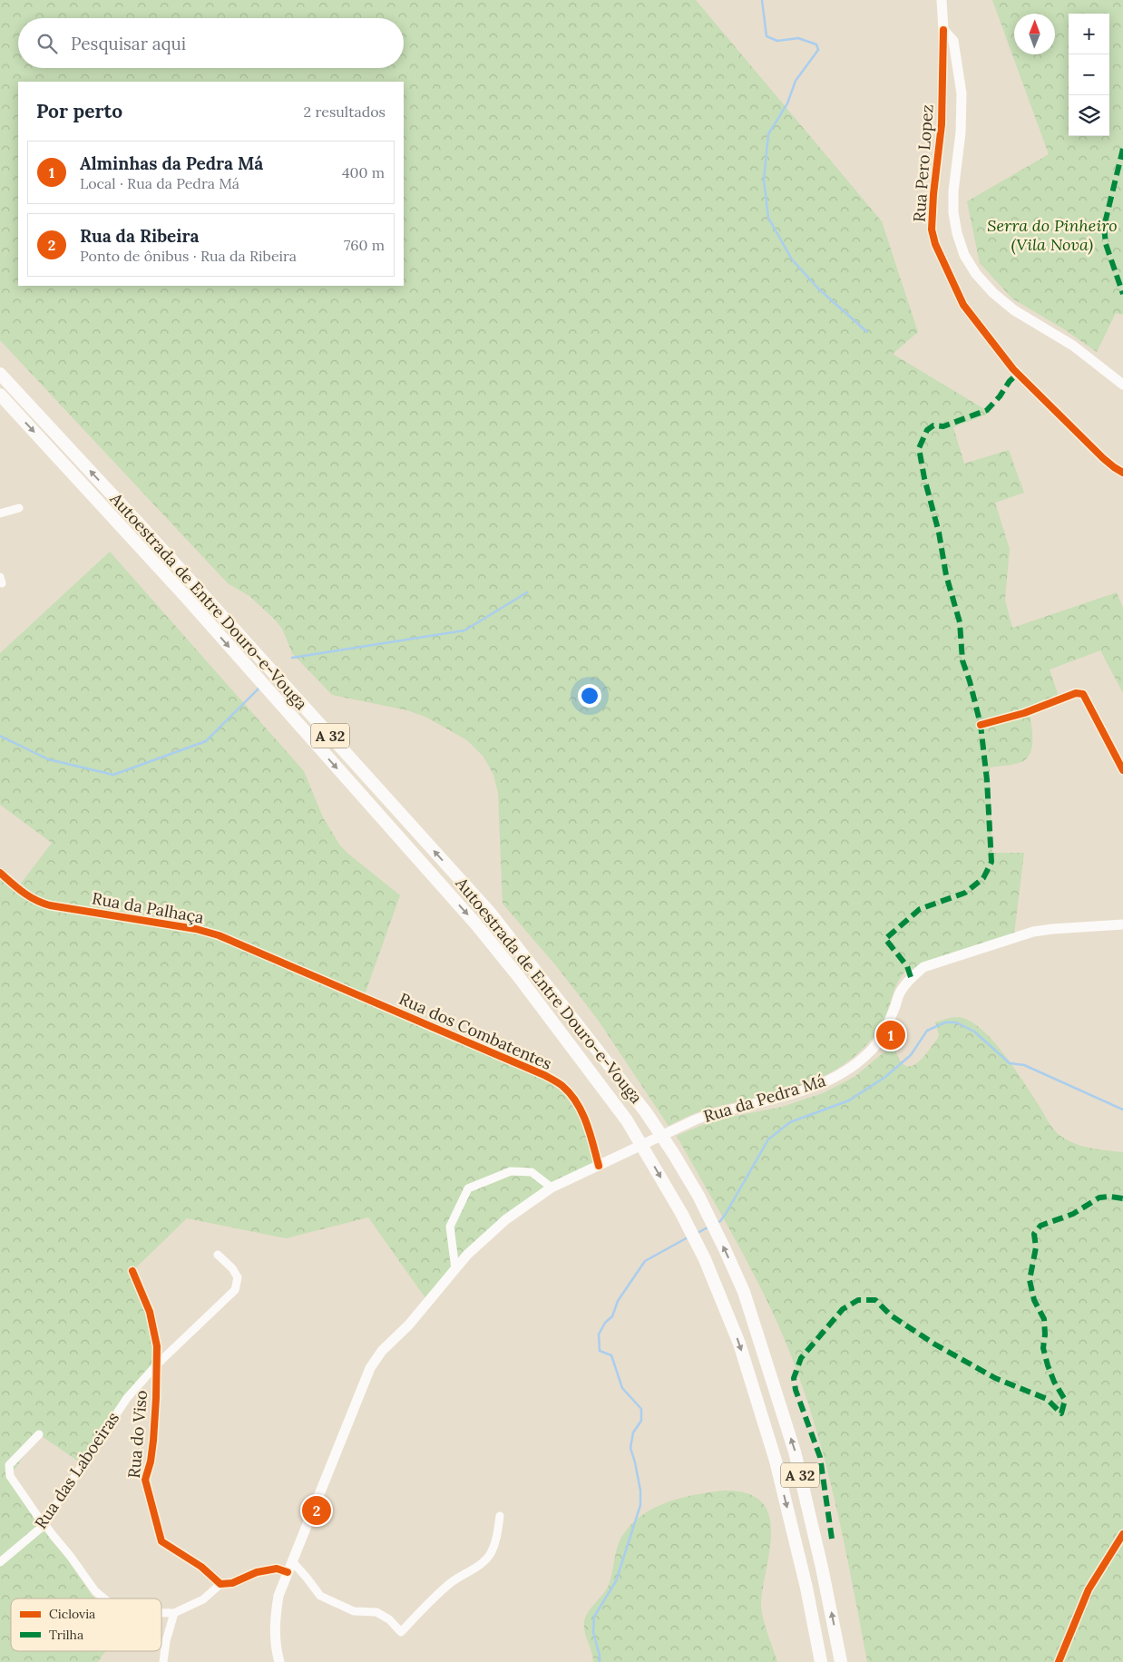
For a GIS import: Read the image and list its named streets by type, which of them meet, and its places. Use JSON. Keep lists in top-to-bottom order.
{
  "streets": {
    "highway": ["Autoestrada de Entre Douro-e-Vouga", "A 32"],
    "main road": ["Rua da Pedra Má"],
    "street": [
      "Rua Pero Lopez",
      "Rua da Palhaça",
      "Rua dos Combatentes",
      "Rua do Viso",
      "Rua das Laboeiras"
    ]
  },
  "crossings": [
    ["Rua da Palhaça", "Rua dos Combatentes"],
    ["Rua dos Combatentes", "Rua da Pedra Má"],
    ["Rua do Viso", "Rua das Laboeiras"]
  ],
  "parks": ["Serra do Pinheiro (Vila Nova)"],
  "legend": ["Ciclovia", "Trilha"],
  "north": "top",
  "page": {
    "map_buttons": ["+", "−"],
    "search": "Pesquisar aqui",
    "heading": ["Por perto", "2 resultados"],
    "list": [
      {
        "mark": "1",
        "name": "Alminhas da Pedra Má",
        "note": "Local · Rua da Pedra Má",
        "value": "400 m"
      },
      {
        "mark": "2",
        "name": "Rua da Ribeira",
        "note": "Ponto de ônibus · Rua da Ribeira",
        "value": "760 m"
      }
    ],
    "pins": ["1", "2"]
  }
}
